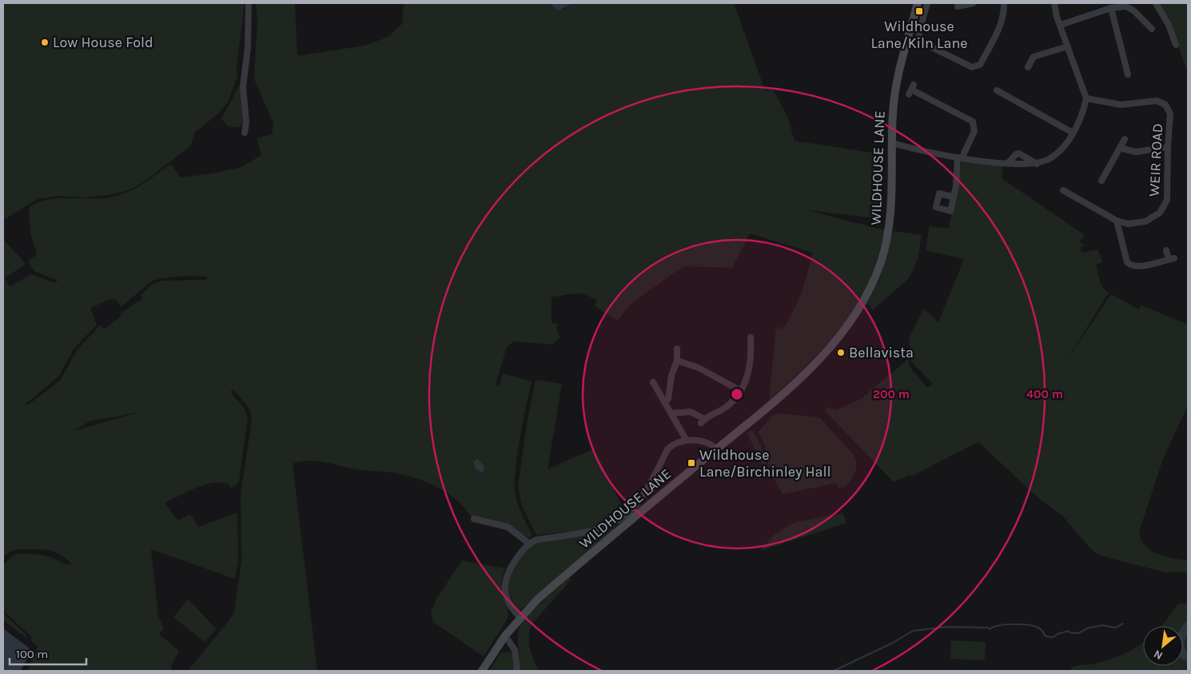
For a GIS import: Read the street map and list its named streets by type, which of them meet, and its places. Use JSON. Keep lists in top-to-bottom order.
{
  "streets": {
    "main road": ["WILDHOUSE LANE"],
    "street": ["WEIR ROAD"]
  },
  "places": {
    "transit": ["Wildhouse Lane/Kiln Lane", "Wildhouse Lane/Birchinley Hall"],
    "other": ["Low House Fold", "Bellavista"]
  },
  "scale_bar": "100 m",
  "north": "bottom left",
  "rings": ["200 m", "400 m"]
}
